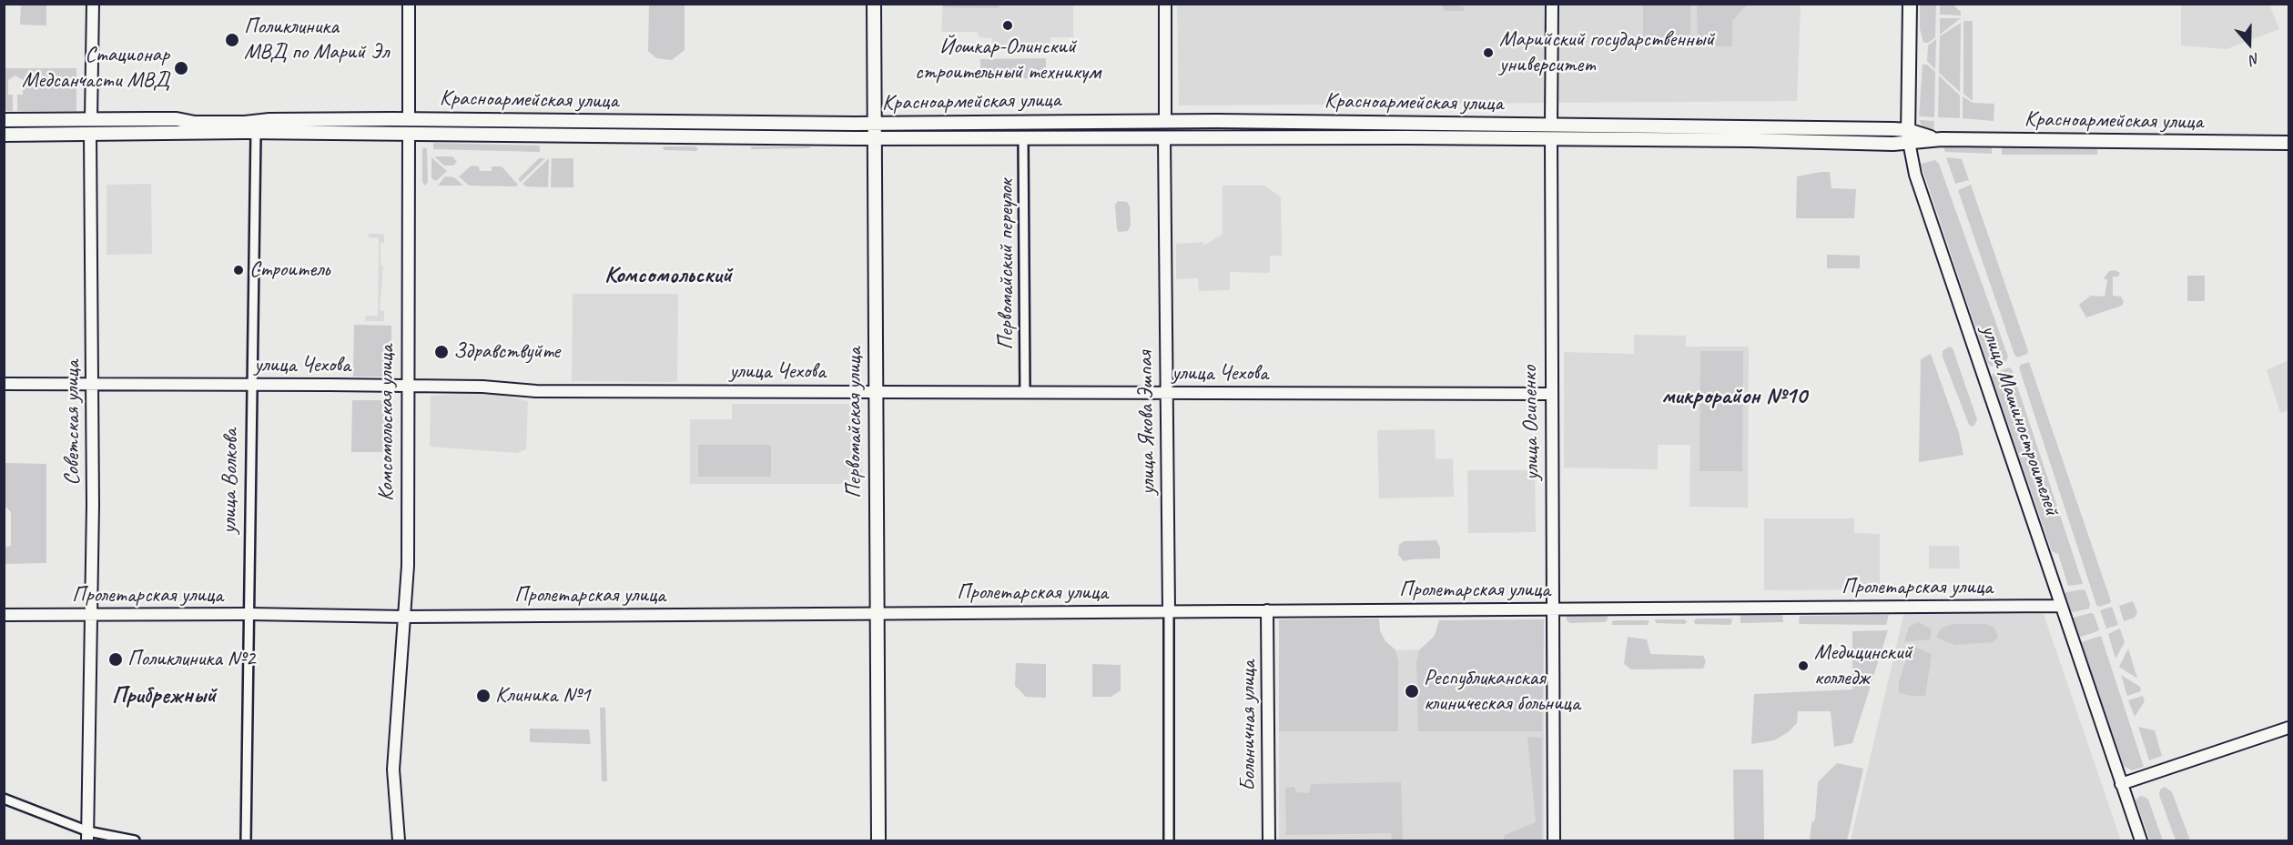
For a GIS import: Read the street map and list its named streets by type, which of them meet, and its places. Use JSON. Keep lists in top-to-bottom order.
{
  "streets": {
    "main road": [
      "Красноармейская улица",
      "улица Машиностроителей",
      "Советская улица",
      "Комсомольская улица",
      "Первомайская улица",
      "улица Якова Эшпая"
    ],
    "street": [
      "Первомайский переулок",
      "улица Чехова",
      "улица Осипенко",
      "улица Волкова",
      "Пролетарская улица",
      "Больничная улица"
    ]
  },
  "crossings": [
    ["Красноармейская улица", "Первомайский переулок"],
    ["Красноармейская улица", "улица Машиностроителей"],
    ["Красноармейская улица", "Советская улица"],
    ["Красноармейская улица", "Комсомольская улица"],
    ["Красноармейская улица", "Первомайская улица"],
    ["Красноармейская улица", "улица Якова Эшпая"],
    ["Красноармейская улица", "улица Осипенко"],
    ["Красноармейская улица", "улица Волкова"],
    ["Первомайский переулок", "улица Чехова"],
    ["улица Чехова", "Советская улица"],
    ["улица Чехова", "Комсомольская улица"],
    ["улица Чехова", "Первомайская улица"],
    ["улица Чехова", "улица Якова Эшпая"],
    ["улица Чехова", "улица Осипенко"],
    ["улица Чехова", "улица Волкова"],
    ["улица Машиностроителей", "Пролетарская улица"],
    ["Советская улица", "Пролетарская улица"],
    ["Комсомольская улица", "Пролетарская улица"],
    ["Первомайская улица", "Пролетарская улица"],
    ["улица Якова Эшпая", "Пролетарская улица"],
    ["улица Осипенко", "Пролетарская улица"],
    ["улица Волкова", "Пролетарская улица"],
    ["Пролетарская улица", "Больничная улица"]
  ],
  "districts": ["Комсомольский", "микрорайон №10", "Прибрежный"],
  "places": [
    "Йошкар-Олинский строительный техникум",
    "Поликлиника МВД по Марий Эл",
    "Марийский государственный университет",
    "Стационар Медсанчасти МВД",
    "Строитель",
    "Здравствуйте",
    "Поликлиника №2",
    "Медицинский колледж",
    "Республиканская клиническая больница",
    "Клиника №1"
  ],
  "north": "bottom"
}
